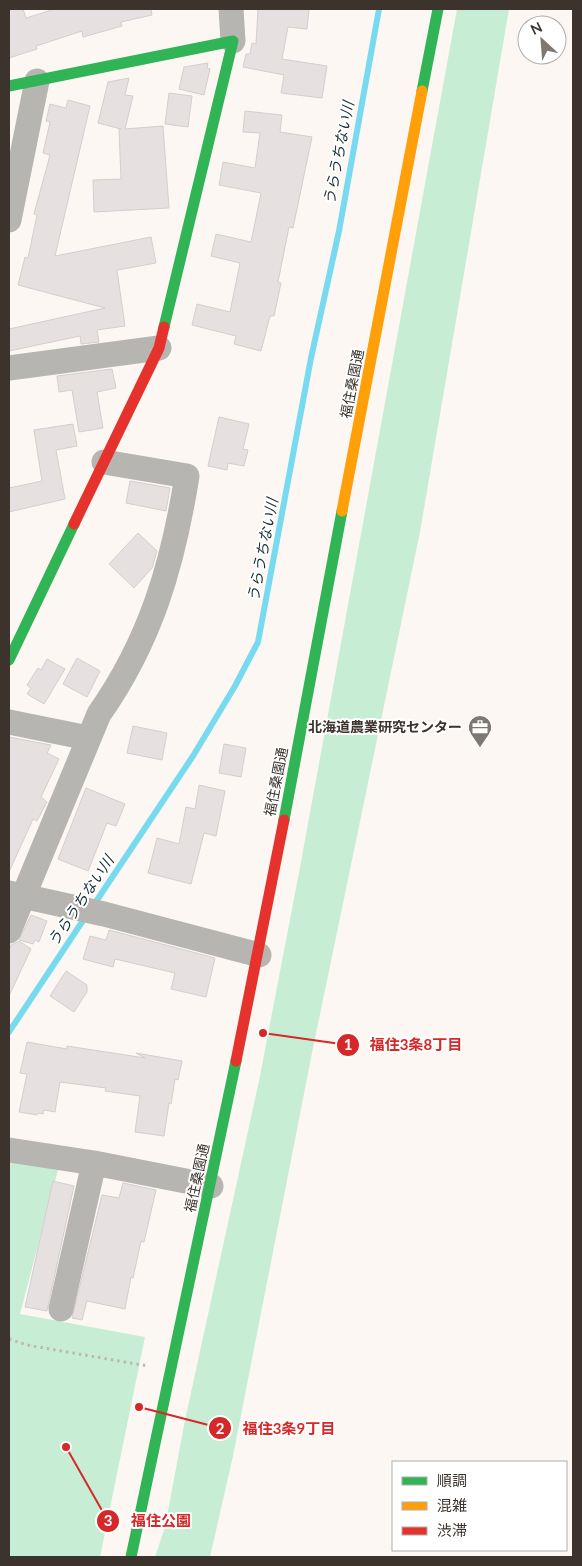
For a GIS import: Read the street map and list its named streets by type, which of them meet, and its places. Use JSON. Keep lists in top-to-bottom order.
{
  "streets": {
    "main road": ["福住桑園通"]
  },
  "water": ["うらうちない川"],
  "places": {
    "office": ["北海道農業研究センター"],
    "other": ["福住3条8丁目", "福住3条9丁目", "福住公園"]
  },
  "legend": ["順調", "混雑", "渋滞"],
  "north": "top left"
}
